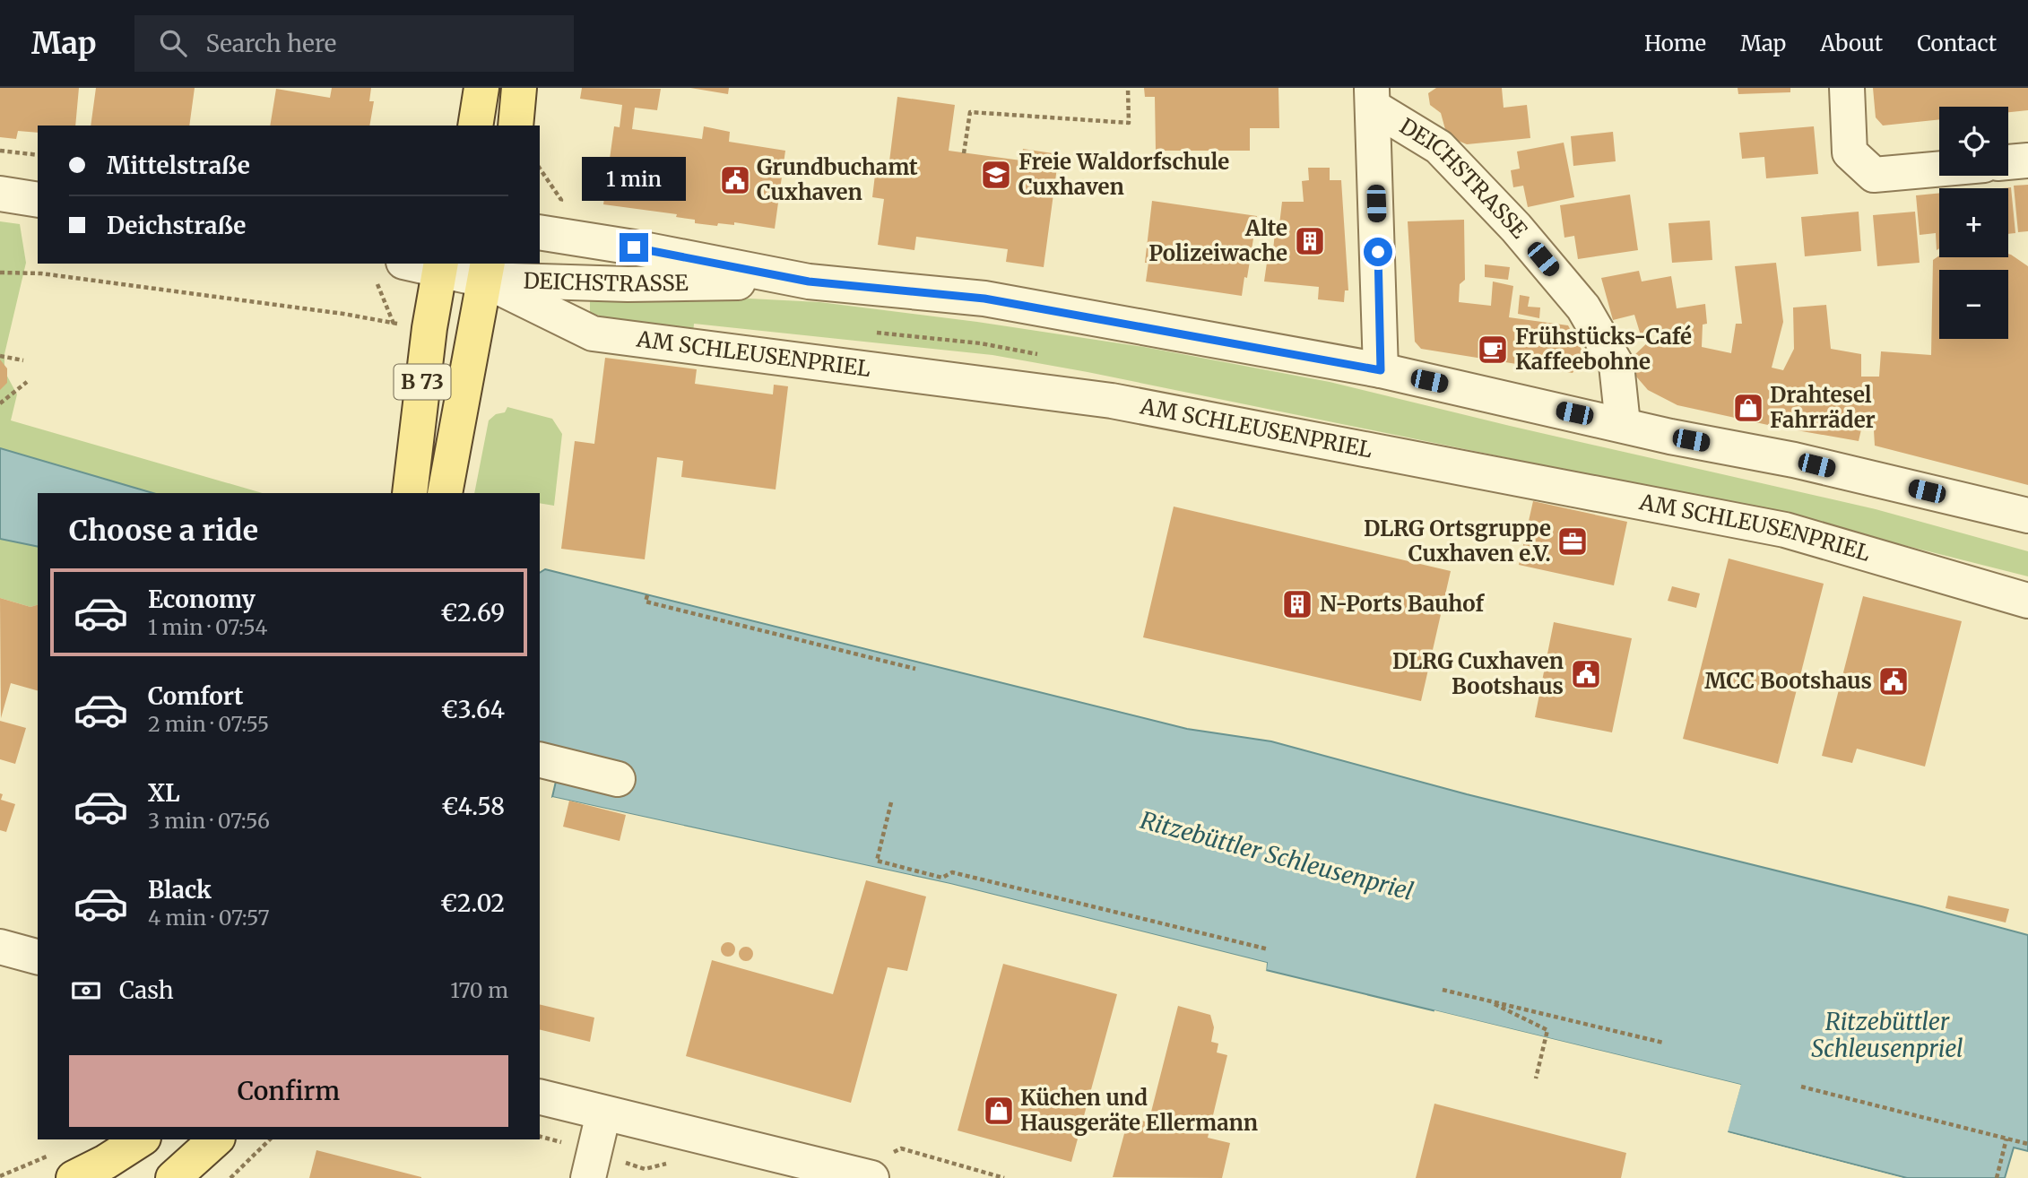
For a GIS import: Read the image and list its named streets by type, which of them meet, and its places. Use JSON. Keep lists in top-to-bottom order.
{
  "streets": {
    "main road": ["B 73"],
    "street": ["DEICHSTRASSE", "AM SCHLEUSENPRIEL"]
  },
  "crossings": [
    ["DEICHSTRASSE", "AM SCHLEUSENPRIEL"],
    ["DEICHSTRASSE", "B 73"],
    ["AM SCHLEUSENPRIEL", "B 73"]
  ],
  "water": ["Ritzebüttler Schleusenpriel"],
  "places": {
    "school or university": ["Freie Waldorfschule Cuxhaven"],
    "public building": ["Grundbuchamt Cuxhaven", "DLRG Cuxhaven Bootshaus", "MCC Bootshaus"],
    "building": ["Alte Polizeiwache", "N-Ports Bauhof"],
    "cafe": ["Frühstücks-Café Kaffeebohne"],
    "shop": ["Drahtesel Fahrräder", "Küchen und Hausgeräte Ellermann"],
    "office": ["DLRG Ortsgruppe Cuxhaven e.V."]
  },
  "page": {
    "header": "Map",
    "search": "Search here",
    "nav": [
      "Home",
      "Map",
      "About",
      "Contact"
    ],
    "map_buttons": ["+", "−"],
    "banner": ["Mittelstraße", "Deichstraße"],
    "bubble": "1 min",
    "heading": "Choose a ride",
    "list": [
      {
        "name": "Economy",
        "note": "1 min · 07:54",
        "value": "€2.69"
      },
      {
        "name": "Comfort",
        "note": "2 min · 07:55",
        "value": "€3.64"
      },
      {
        "name": "XL",
        "note": "3 min · 07:56",
        "value": "€4.58"
      },
      {
        "name": "Black",
        "note": "4 min · 07:57",
        "value": "€2.02"
      }
    ],
    "pay": ["Cash", "170 m"],
    "buttons": "Confirm"
  }
}
